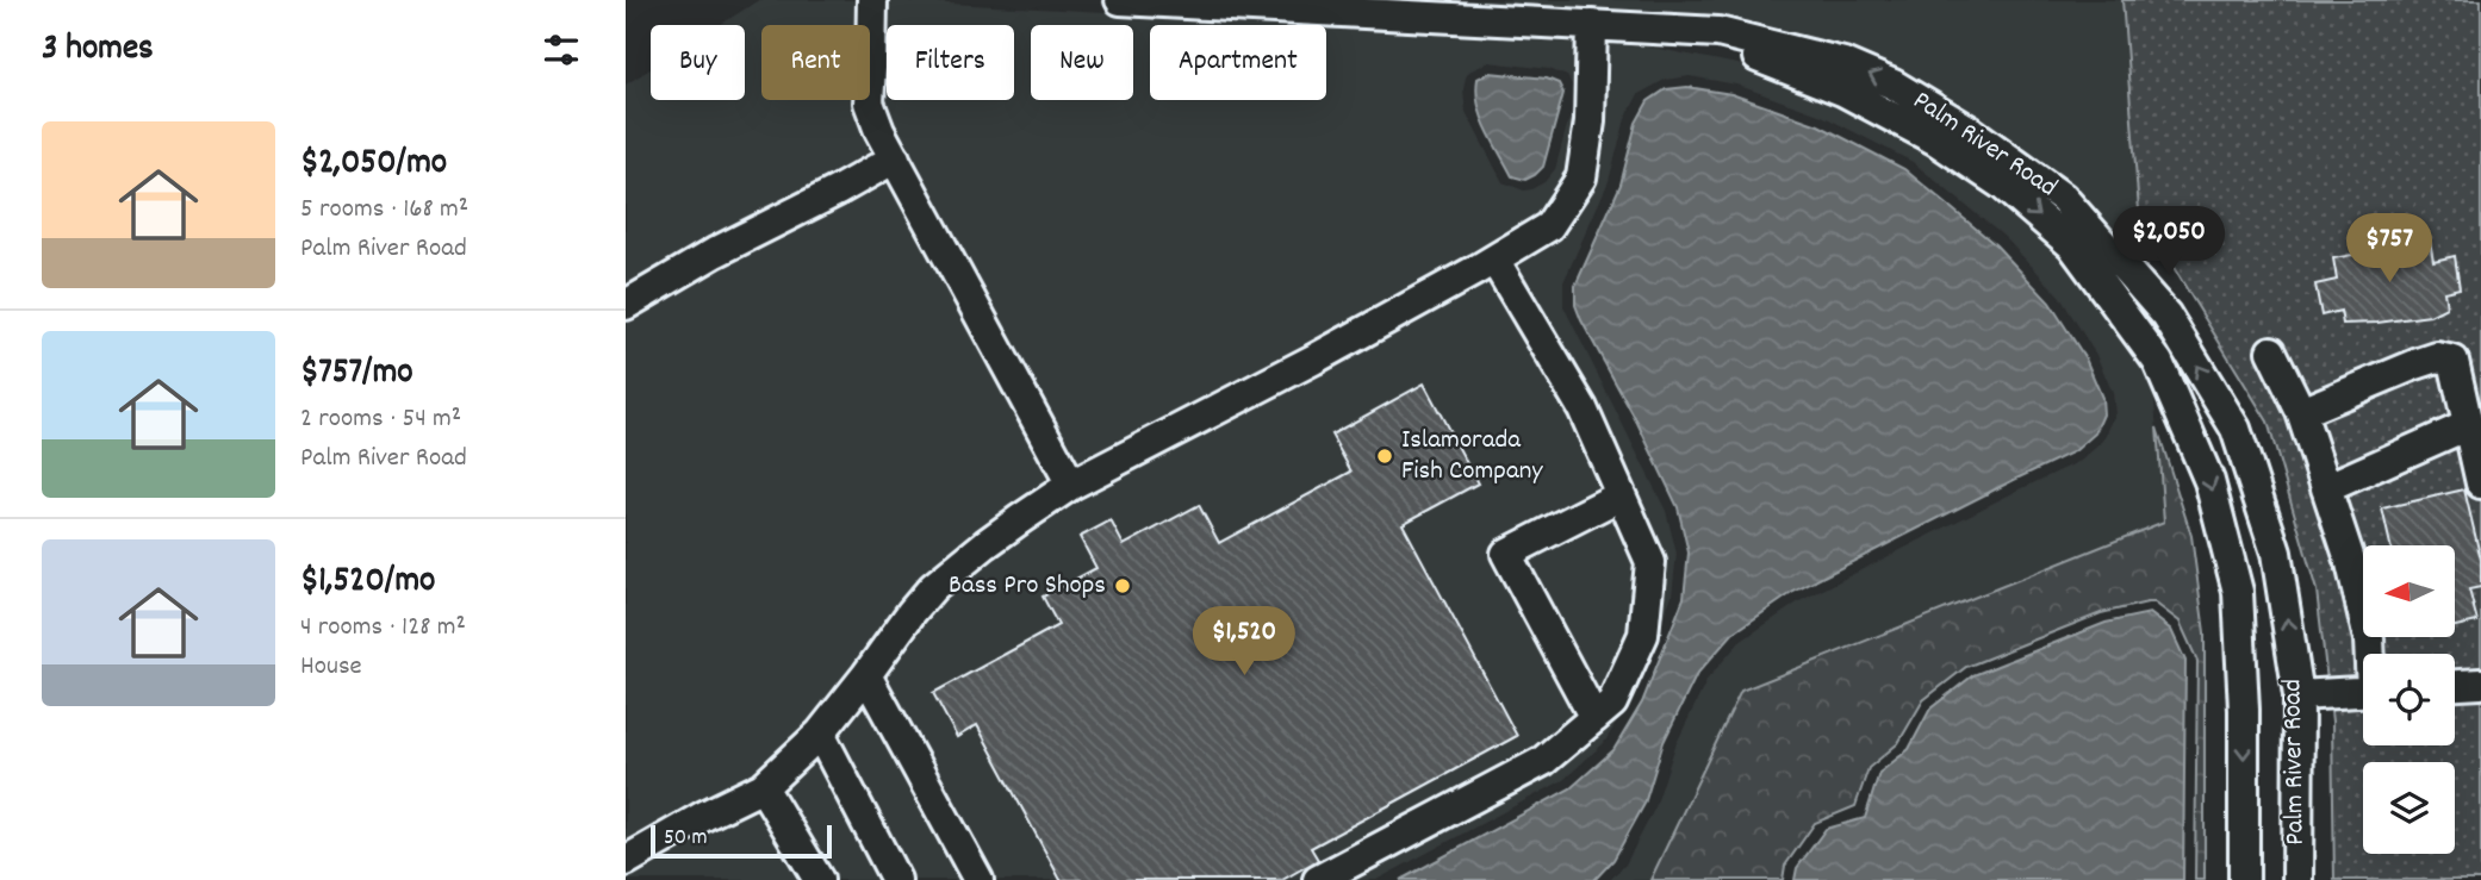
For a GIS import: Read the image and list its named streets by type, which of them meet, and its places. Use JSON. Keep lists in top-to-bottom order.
{
  "streets": {
    "street": ["Palm River Road"]
  },
  "places": ["Islamorada Fish Company", "Bass Pro Shops"],
  "scale_bar": "50 m",
  "north": "left",
  "page": {
    "heading": "3 homes",
    "chip": [
      "Buy",
      "Rent",
      "Filters",
      "New",
      "Apartment"
    ],
    "list": [
      {
        "name": "$2,050/mo",
        "note": "5 rooms · 168 m² · Palm River Road"
      },
      {
        "name": "$757/mo",
        "note": "2 rooms · 54 m² · Palm River Road"
      },
      {
        "name": "$1,520/mo",
        "note": "4 rooms · 128 m² · House"
      }
    ],
    "price": ["$2,050", "$757", "$1,520"],
    "scale": "50 m"
  }
}
